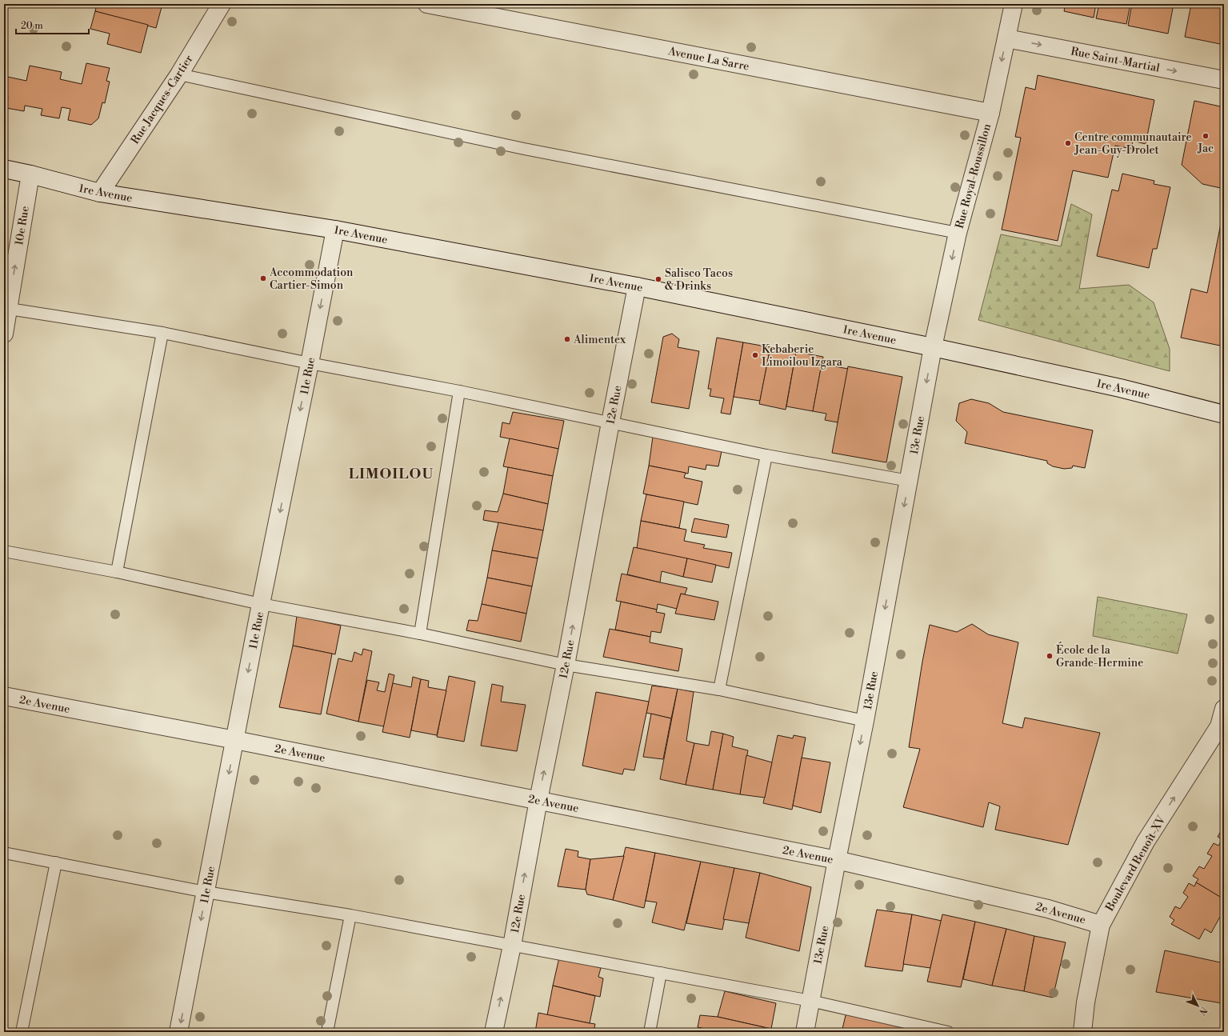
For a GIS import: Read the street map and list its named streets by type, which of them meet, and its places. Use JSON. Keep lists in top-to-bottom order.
{
  "streets": {
    "street": [
      "Avenue La Sarre",
      "Rue Saint-Martial",
      "Rue Jacques-Cartier",
      "Rue Royal-Roussillon",
      "1re Avenue",
      "10e Rue",
      "11e Rue",
      "12e Rue",
      "13e Rue",
      "2e Avenue",
      "Boulevard Benoît-XV"
    ]
  },
  "crossings": [
    ["Avenue La Sarre", "Rue Royal-Roussillon"],
    ["Rue Saint-Martial", "Rue Royal-Roussillon"],
    ["Rue Jacques-Cartier", "1re Avenue"],
    ["Rue Royal-Roussillon", "1re Avenue"],
    ["Rue Royal-Roussillon", "13e Rue"],
    ["1re Avenue", "10e Rue"],
    ["1re Avenue", "11e Rue"],
    ["1re Avenue", "12e Rue"],
    ["1re Avenue", "13e Rue"],
    ["11e Rue", "2e Avenue"],
    ["12e Rue", "2e Avenue"],
    ["13e Rue", "2e Avenue"],
    ["2e Avenue", "Boulevard Benoît-XV"]
  ],
  "one_way": [
    "Rue Saint-Martial",
    "Rue Royal-Roussillon",
    "10e Rue",
    "11e Rue",
    "12e Rue",
    "13e Rue",
    "Boulevard Benoît-XV"
  ],
  "districts": ["LIMOILOU"],
  "places": [
    "Jac",
    "Centre communautaire Jean-Guy-Drolet",
    "Accommodation Cartier-Simon",
    "Salisco Tacos & Drinks",
    "Alimentex",
    "Kebaberie Limoilou Izgara",
    "École de la Grande-Hermine"
  ],
  "scale_bar": "20 m",
  "north": "bottom right"
}
